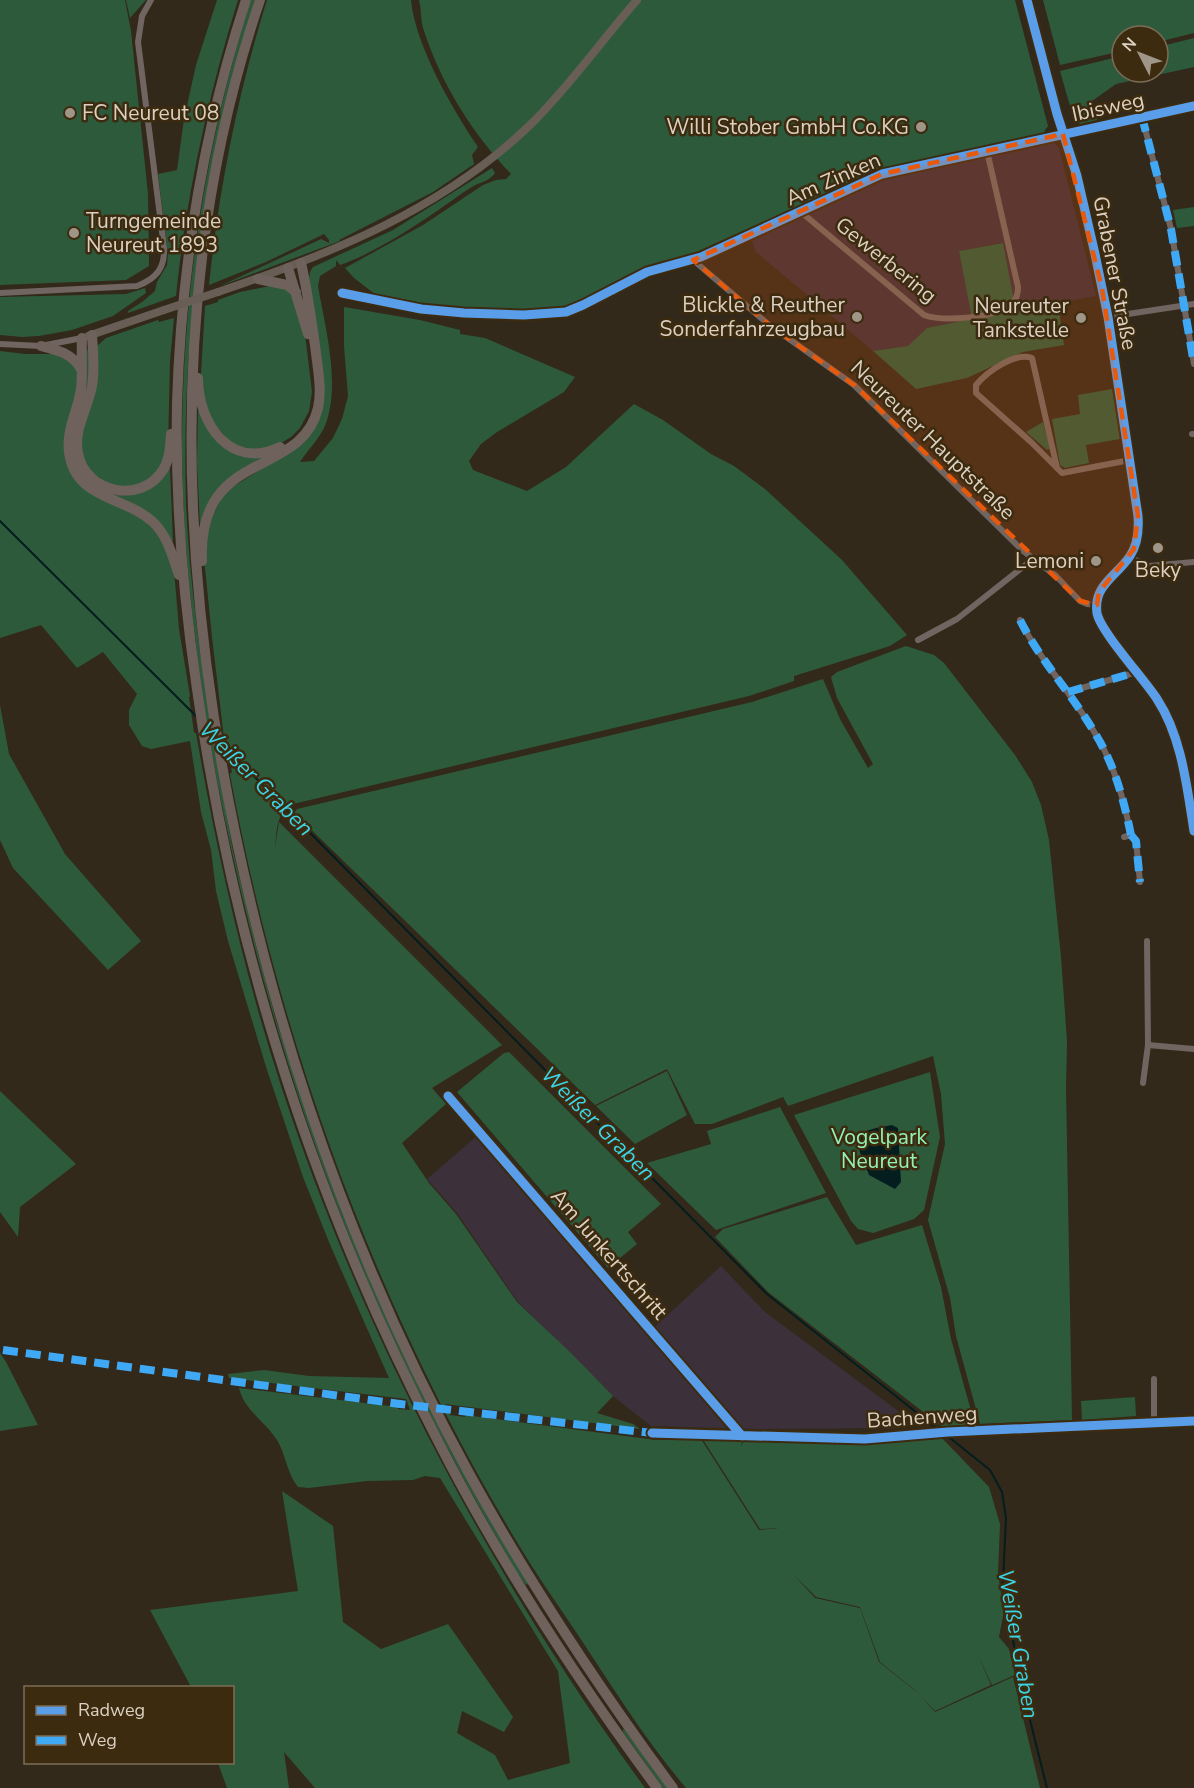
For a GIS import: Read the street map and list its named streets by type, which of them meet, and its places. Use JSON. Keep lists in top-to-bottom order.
{
  "streets": {
    "street": [
      "Ibisweg",
      "Am Zinken",
      "Gewerbering",
      "Grabener Straße",
      "Neureuter Hauptstraße",
      "Am Junkertschritt",
      "Bachenweg"
    ]
  },
  "crossings": [
    ["Ibisweg", "Am Zinken"],
    ["Ibisweg", "Grabener Straße"],
    ["Am Zinken", "Gewerbering"],
    ["Am Zinken", "Grabener Straße"],
    ["Am Zinken", "Neureuter Hauptstraße"],
    ["Am Junkertschritt", "Bachenweg"]
  ],
  "water": ["Weißer Graben"],
  "parks": ["Vogelpark Neureut"],
  "places": [
    "FC Neureut 08",
    "Willi Stober GmbH Co.KG",
    "Turngemeinde Neureut 1893",
    "Blickle & Reuther Sonderfahrzeugbau",
    "Neureuter Tankstelle",
    "Beky",
    "Lemoni"
  ],
  "legend": ["Radweg", "Weg"],
  "north": "top left"
}
